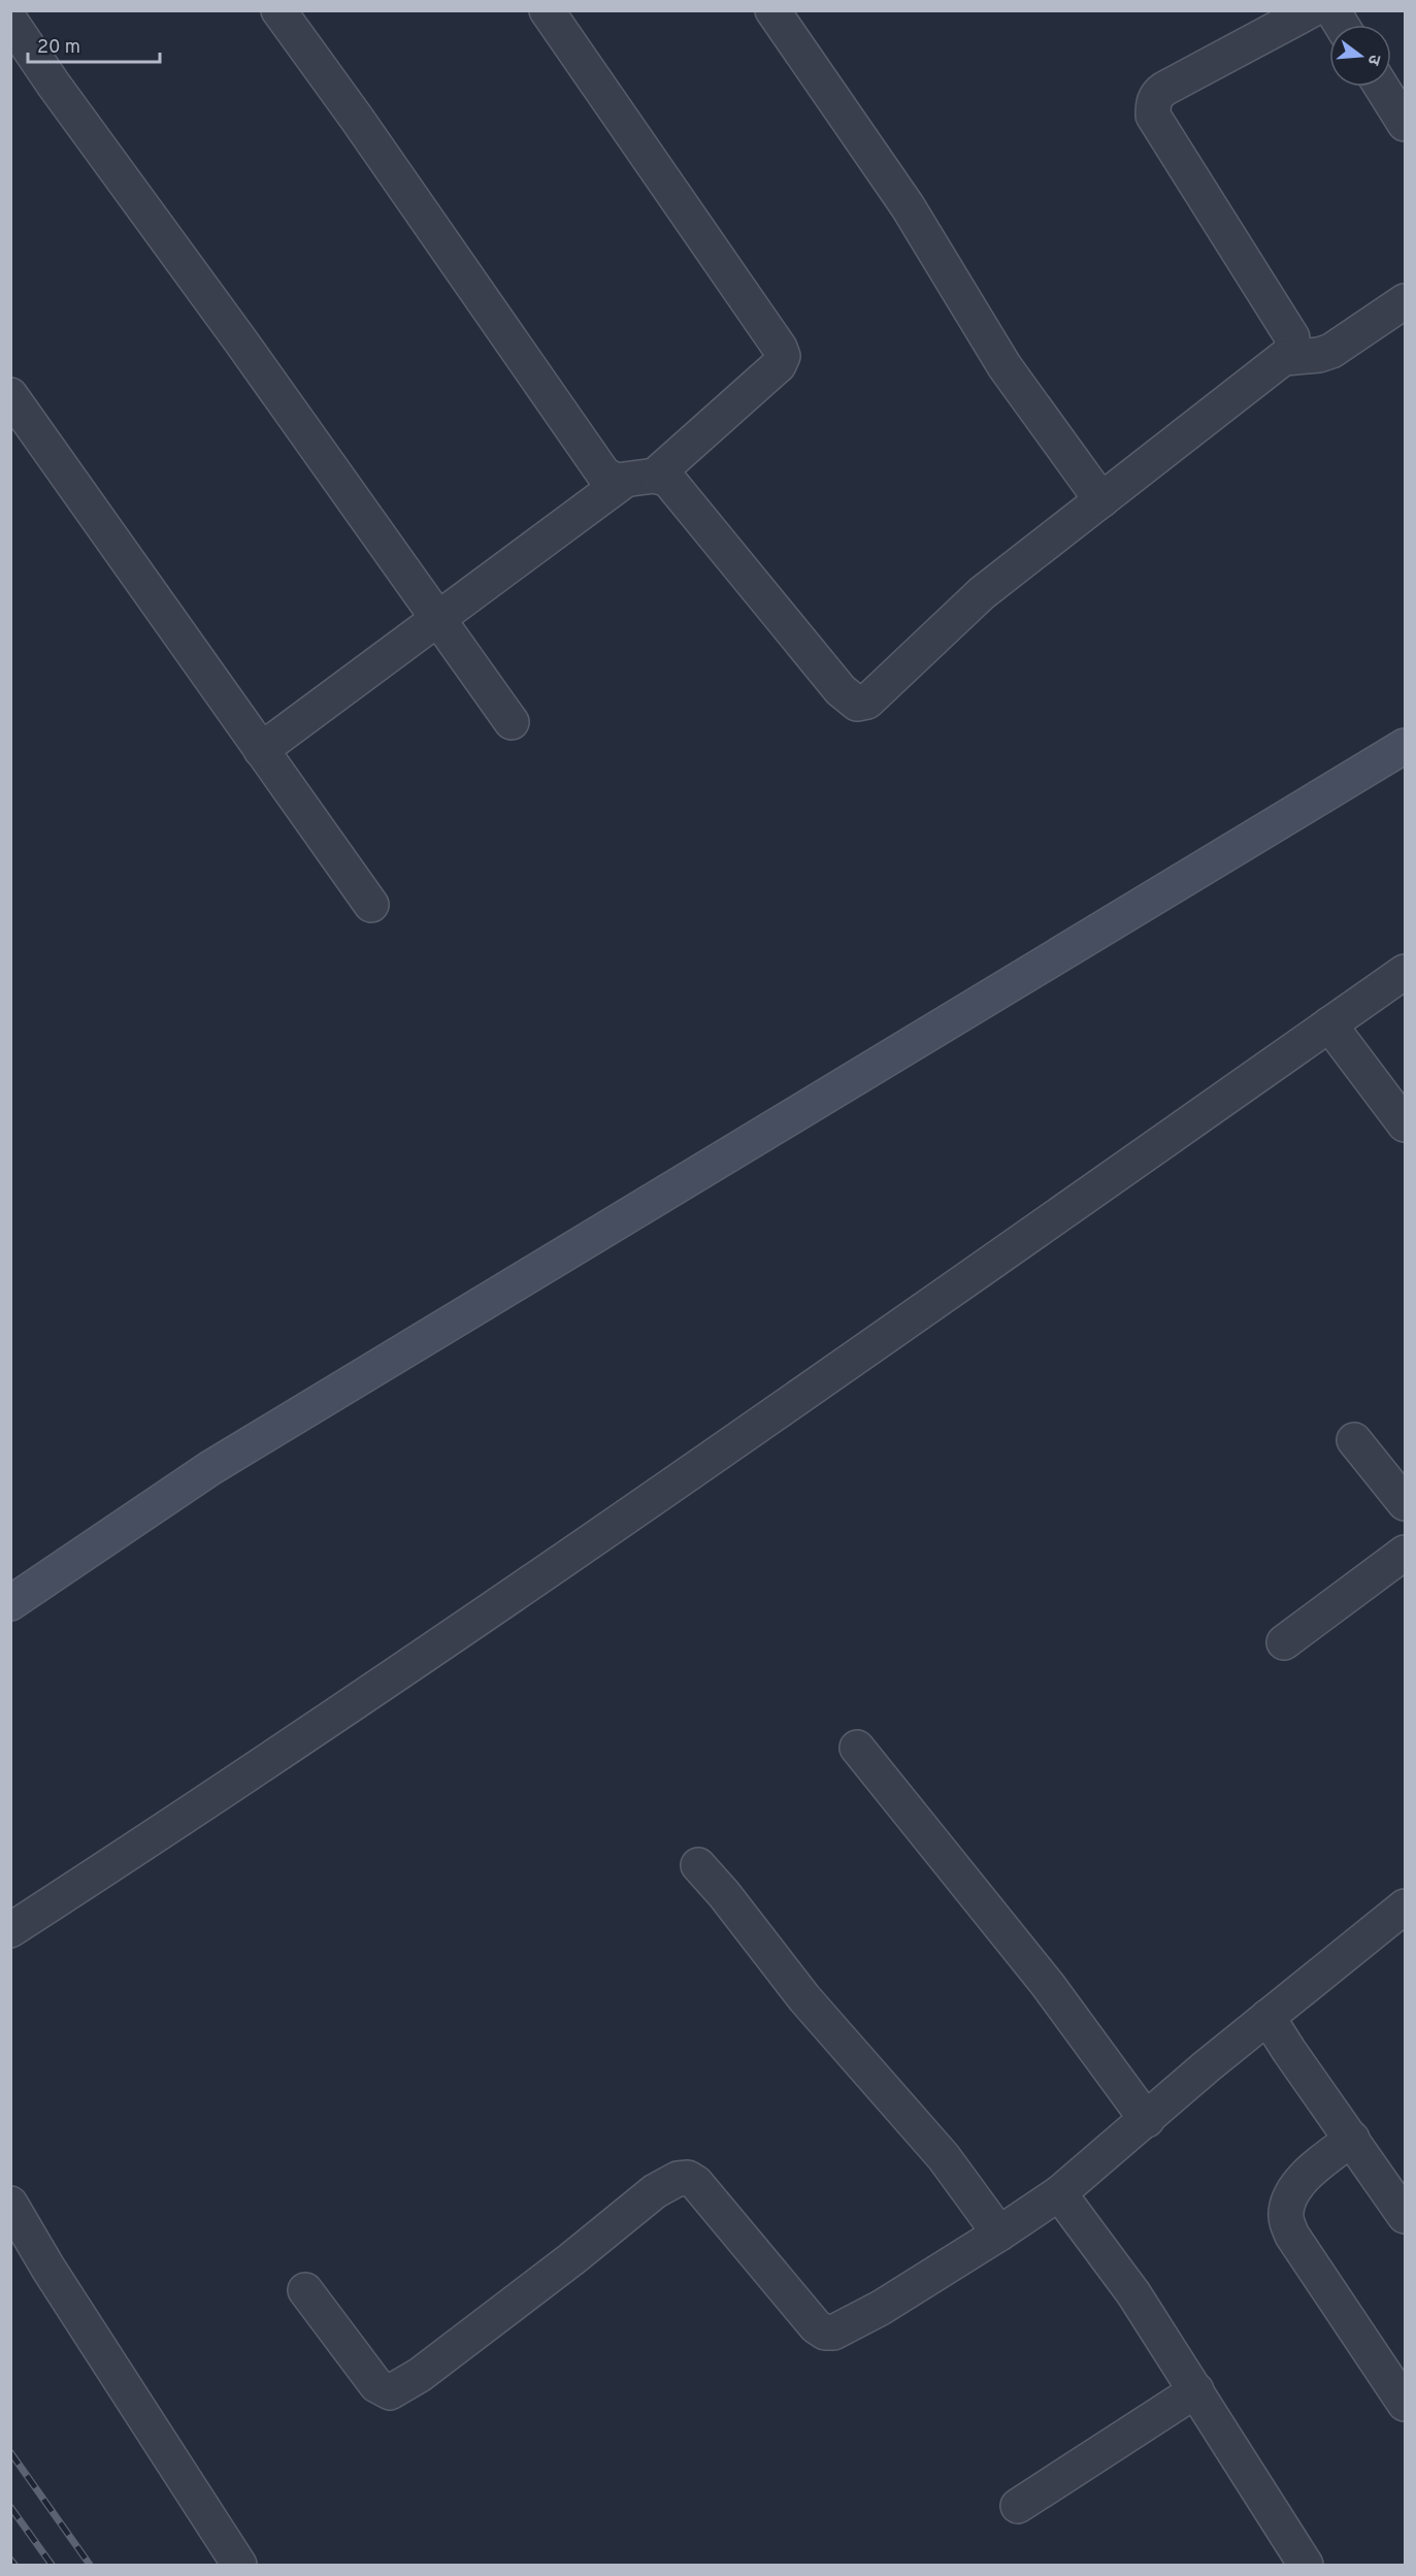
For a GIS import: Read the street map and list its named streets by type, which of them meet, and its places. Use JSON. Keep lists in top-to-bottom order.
{
  "scale_bar": "20 m",
  "north": "right"
}
